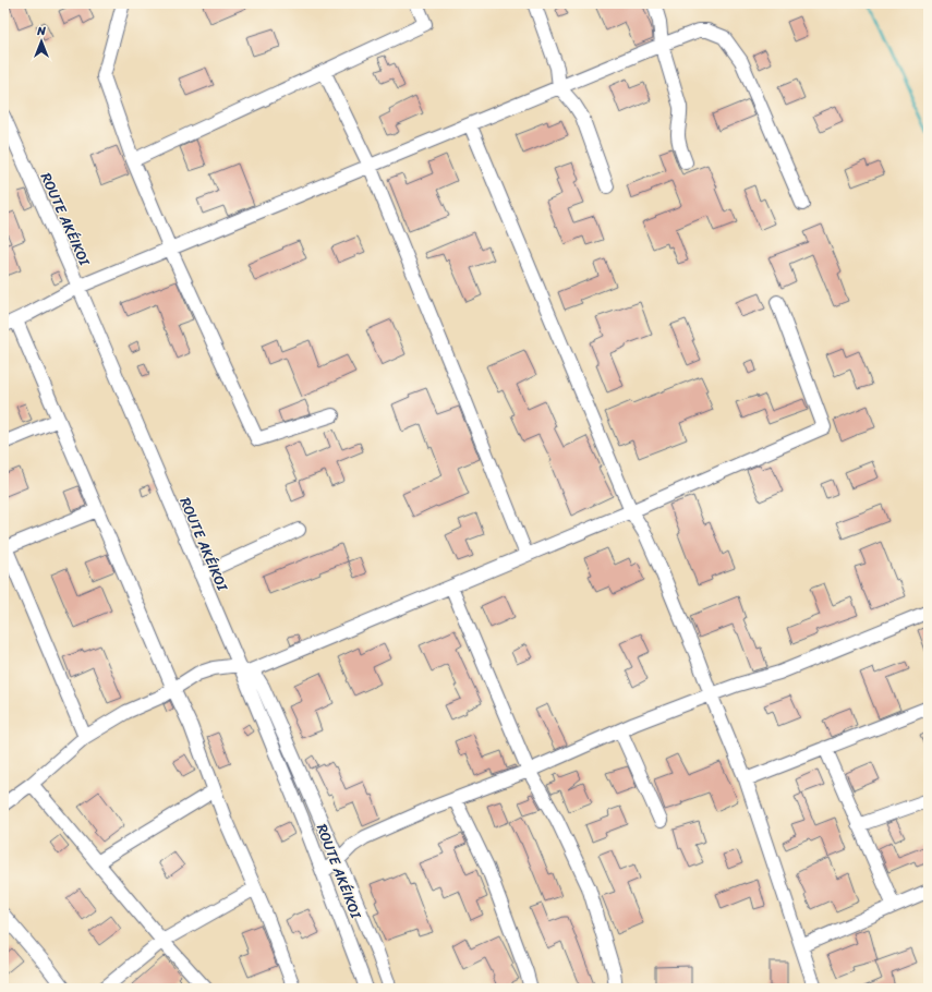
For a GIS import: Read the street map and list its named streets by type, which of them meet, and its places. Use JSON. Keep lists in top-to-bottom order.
{
  "streets": {
    "street": ["ROUTE AKÉIKOI"]
  },
  "north": "top"
}
